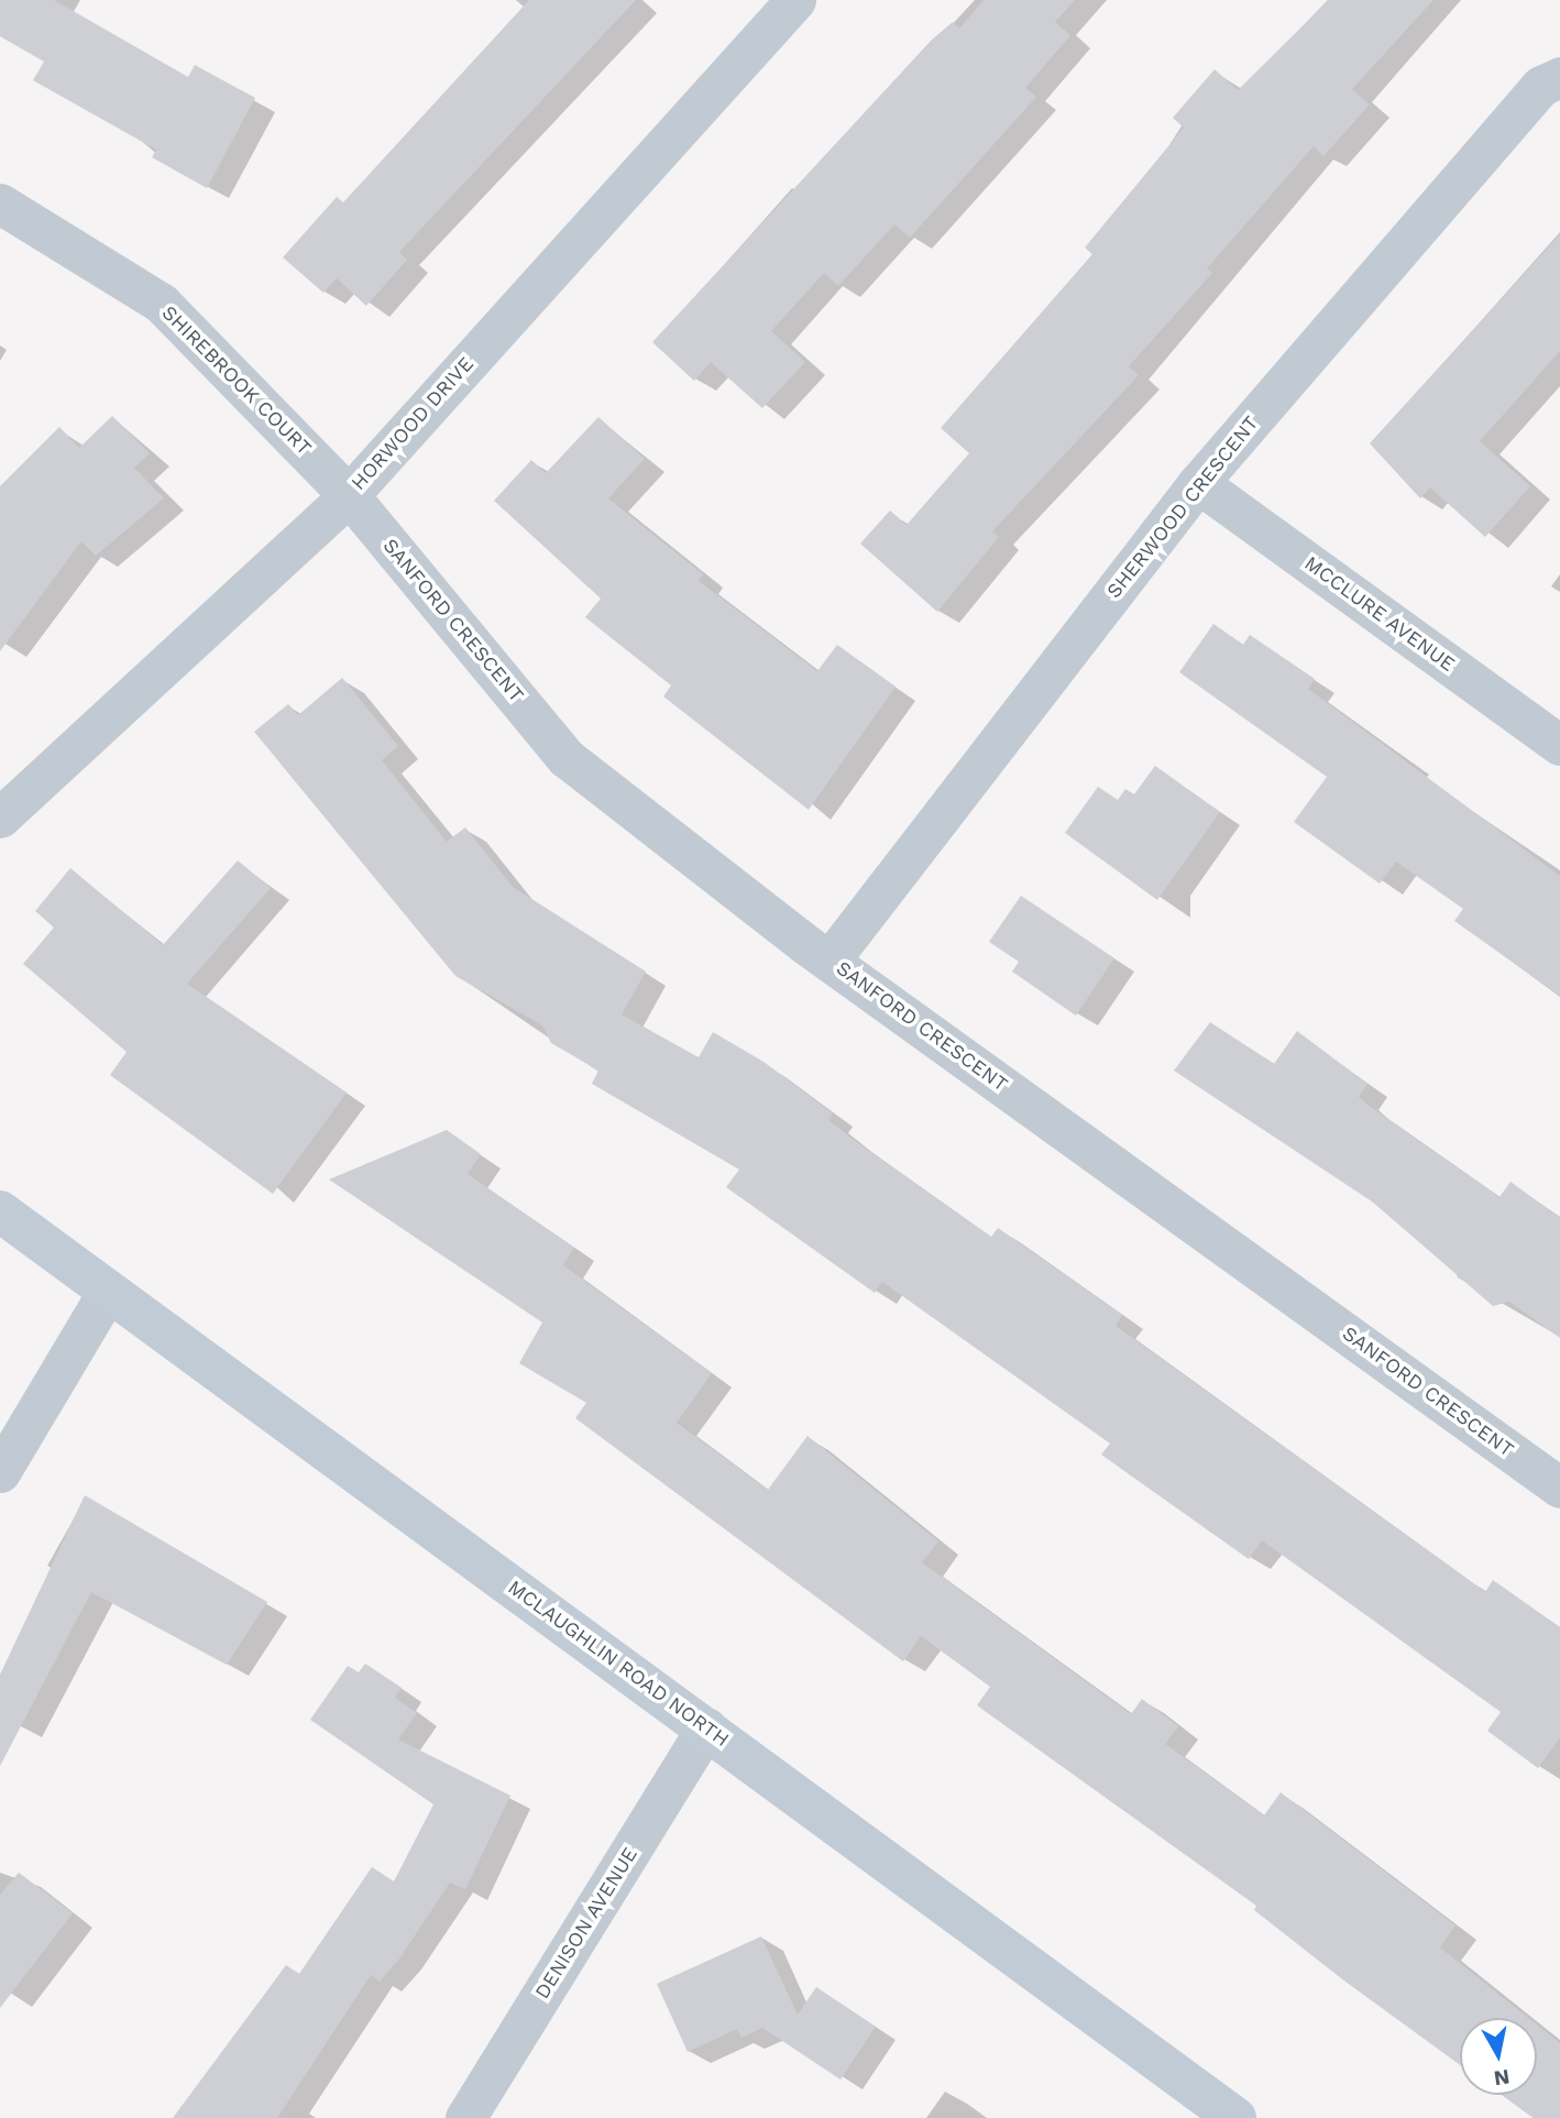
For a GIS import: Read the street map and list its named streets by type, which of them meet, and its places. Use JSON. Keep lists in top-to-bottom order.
{
  "streets": {
    "main road": ["MCLAUGHLIN ROAD NORTH"],
    "street": [
      "SHIREBROOK COURT",
      "HORWOOD DRIVE",
      "SHERWOOD CRESCENT",
      "MCCLURE AVENUE",
      "SANFORD CRESCENT",
      "DENISON AVENUE"
    ]
  },
  "crossings": [
    ["SHIREBROOK COURT", "HORWOOD DRIVE"],
    ["SHIREBROOK COURT", "SANFORD CRESCENT"],
    ["HORWOOD DRIVE", "SANFORD CRESCENT"],
    ["SHERWOOD CRESCENT", "MCCLURE AVENUE"],
    ["SHERWOOD CRESCENT", "SANFORD CRESCENT"],
    ["MCLAUGHLIN ROAD NORTH", "DENISON AVENUE"]
  ],
  "north": "bottom"
}
